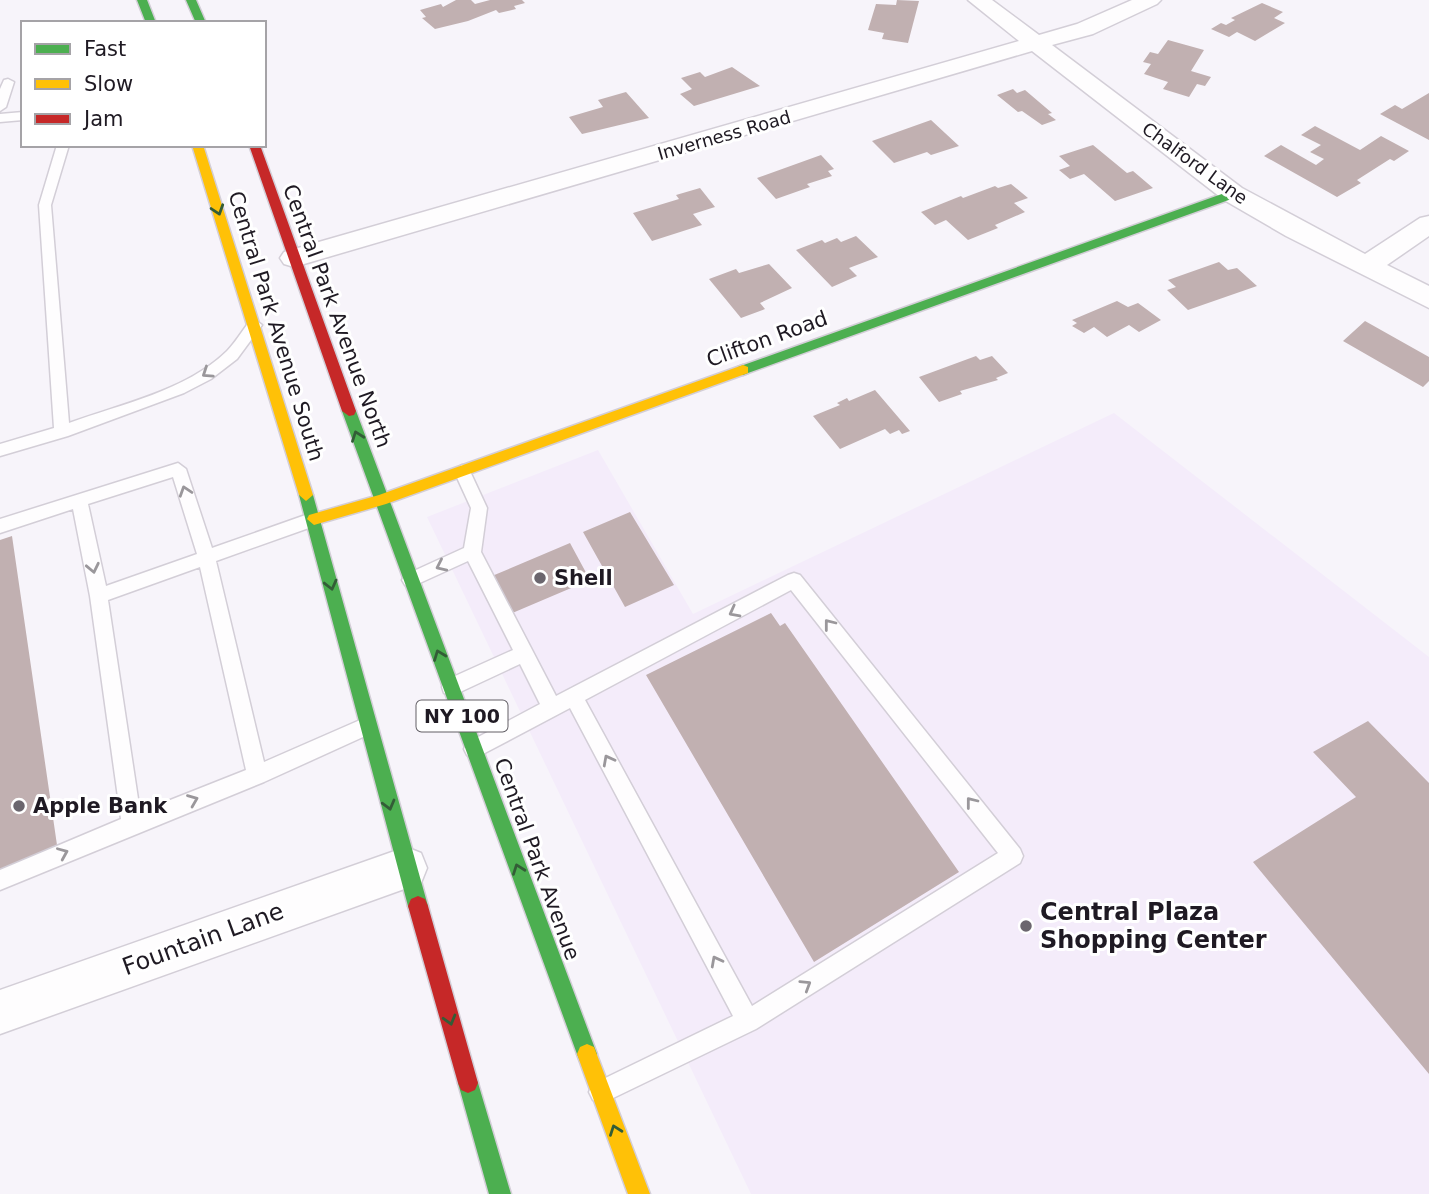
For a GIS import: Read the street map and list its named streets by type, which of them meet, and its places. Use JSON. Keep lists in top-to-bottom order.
{
  "streets": {
    "main road": [
      "Central Park Avenue North",
      "Central Park Avenue South",
      "Clifton Road",
      "NY 100",
      "Central Park Avenue"
    ],
    "street": ["Inverness Road", "Chalford Lane", "Fountain Lane"]
  },
  "crossings": [
    ["Inverness Road", "Chalford Lane"],
    ["Inverness Road", "Central Park Avenue North"],
    ["Chalford Lane", "Clifton Road"],
    ["Central Park Avenue North", "Clifton Road"],
    ["Central Park Avenue North", "Central Park Avenue"],
    ["Central Park Avenue South", "Clifton Road"],
    ["Clifton Road", "Central Park Avenue"]
  ],
  "one_way": ["Central Park Avenue North", "Central Park Avenue South"],
  "places": ["Shell", "Apple Bank", "Central Plaza Shopping Center"],
  "legend": ["Fast", "Slow", "Jam"]
}
